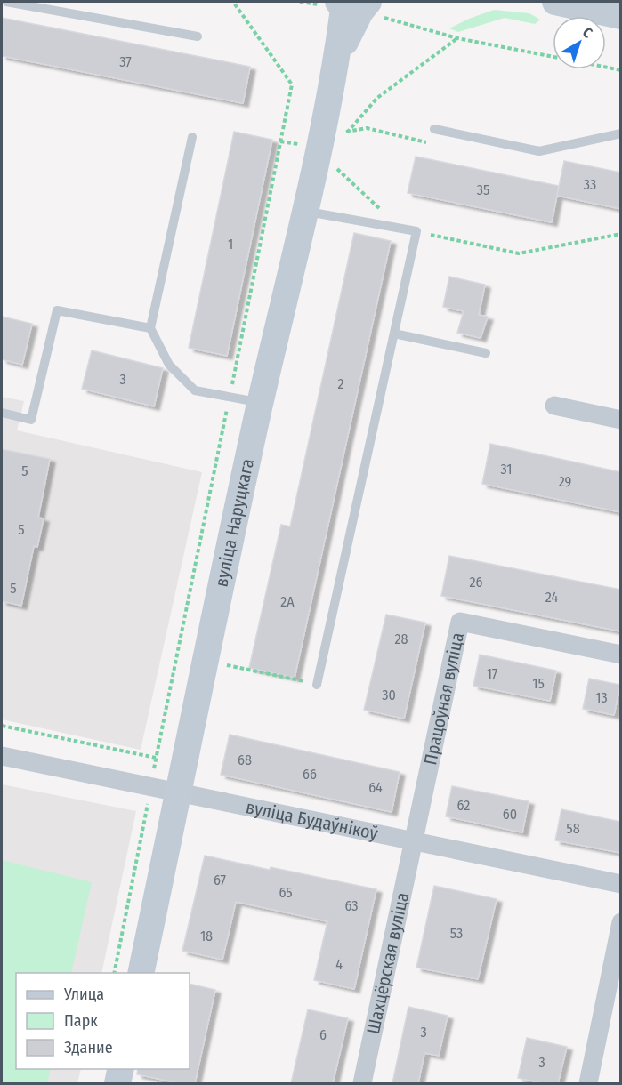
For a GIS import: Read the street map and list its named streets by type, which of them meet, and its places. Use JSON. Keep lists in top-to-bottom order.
{
  "streets": {
    "street": [
      "вуліца Наруцкага",
      "Працоўная вуліца",
      "вуліца Будаўнікоў",
      "Шахцёрская вуліца"
    ]
  },
  "crossings": [
    ["вуліца Наруцкага", "вуліца Будаўнікоў"],
    ["Працоўная вуліца", "вуліца Будаўнікоў"],
    ["Працоўная вуліца", "Шахцёрская вуліца"],
    ["вуліца Будаўнікоў", "Шахцёрская вуліца"]
  ],
  "house_numbers": [
    "37",
    "33",
    "35",
    "1",
    "3",
    "2",
    "31",
    "5",
    "29",
    "5",
    "26",
    "5",
    "24",
    "2А",
    "28",
    "17",
    "15",
    "30",
    "13",
    "68",
    "66",
    "64",
    "62",
    "60",
    "58",
    "67",
    "65",
    "63",
    "53",
    "18",
    "4",
    "3",
    "6",
    "3"
  ],
  "legend": ["Улица", "Парк", "Здание"],
  "north": "top right"
}
